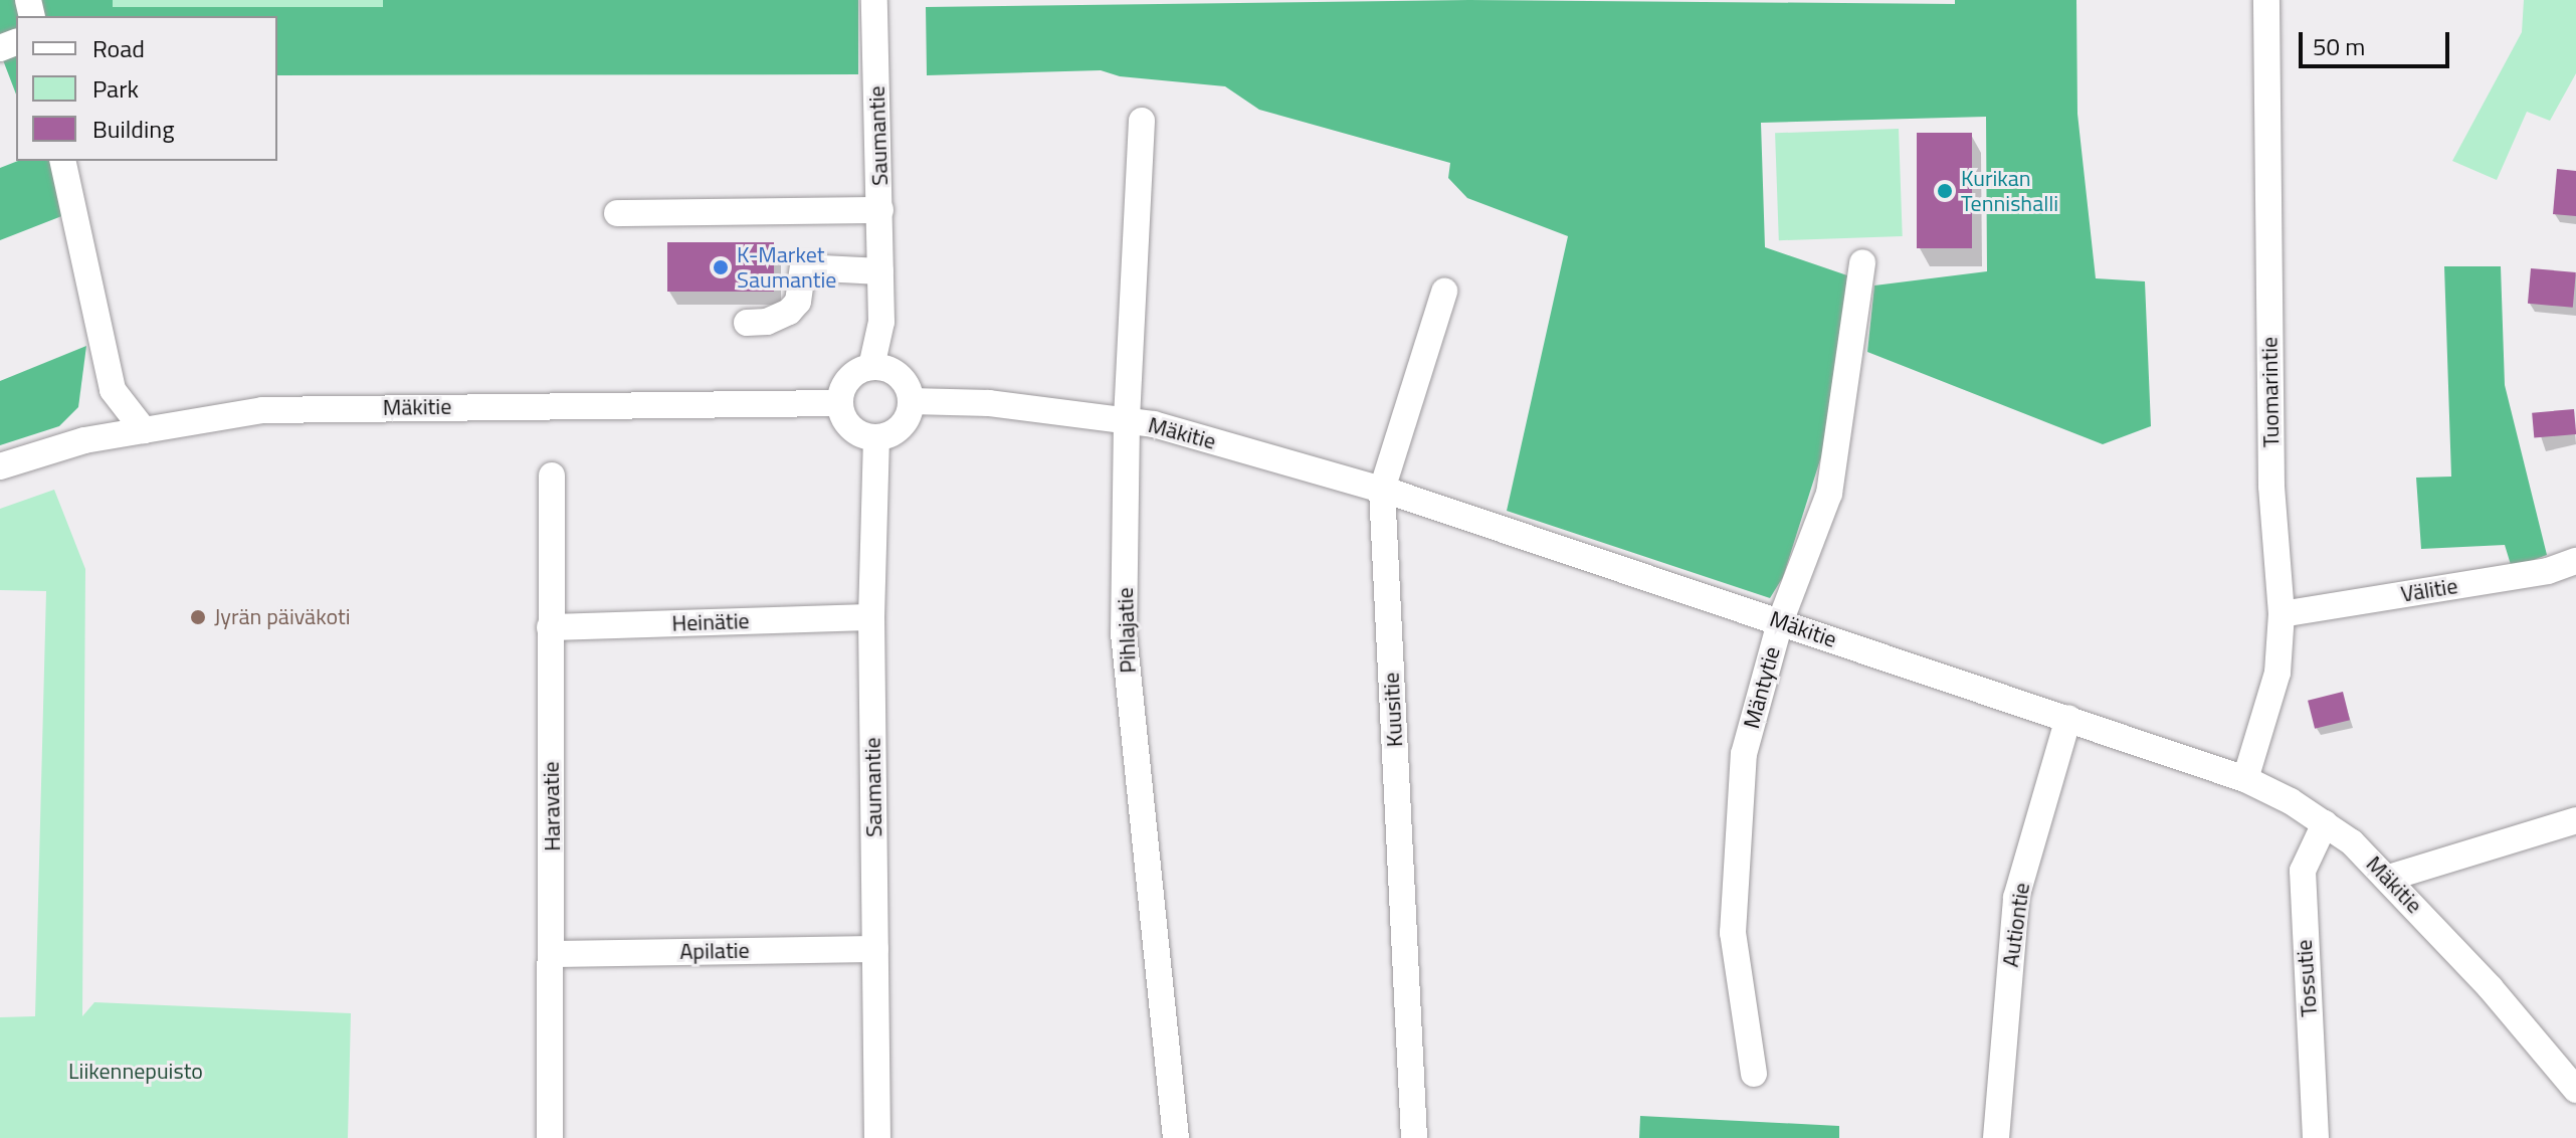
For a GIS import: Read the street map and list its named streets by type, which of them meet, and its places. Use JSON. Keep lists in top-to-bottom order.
{
  "streets": {
    "street": [
      "Saumantie",
      "Tuomarintie",
      "Mäkitie",
      "Välitie",
      "Heinätie",
      "Pihlajatie",
      "Mäntytie",
      "Kuusitie",
      "Haravatie",
      "Autiontie",
      "Apilatie",
      "Tossutie"
    ]
  },
  "crossings": [
    ["Saumantie", "Mäkitie"],
    ["Saumantie", "Heinätie"],
    ["Saumantie", "Apilatie"],
    ["Tuomarintie", "Mäkitie"],
    ["Tuomarintie", "Välitie"],
    ["Mäkitie", "Pihlajatie"],
    ["Mäkitie", "Mäntytie"],
    ["Mäkitie", "Kuusitie"],
    ["Mäkitie", "Autiontie"],
    ["Mäkitie", "Tossutie"],
    ["Heinätie", "Haravatie"],
    ["Haravatie", "Apilatie"]
  ],
  "parks": ["Liikennepuisto"],
  "places": ["Kurikan Tennishalli", "K-Market Saumantie", "Jyrän päiväkoti"],
  "legend": ["Road", "Park", "Building"],
  "scale_bar": "50 m"
}
